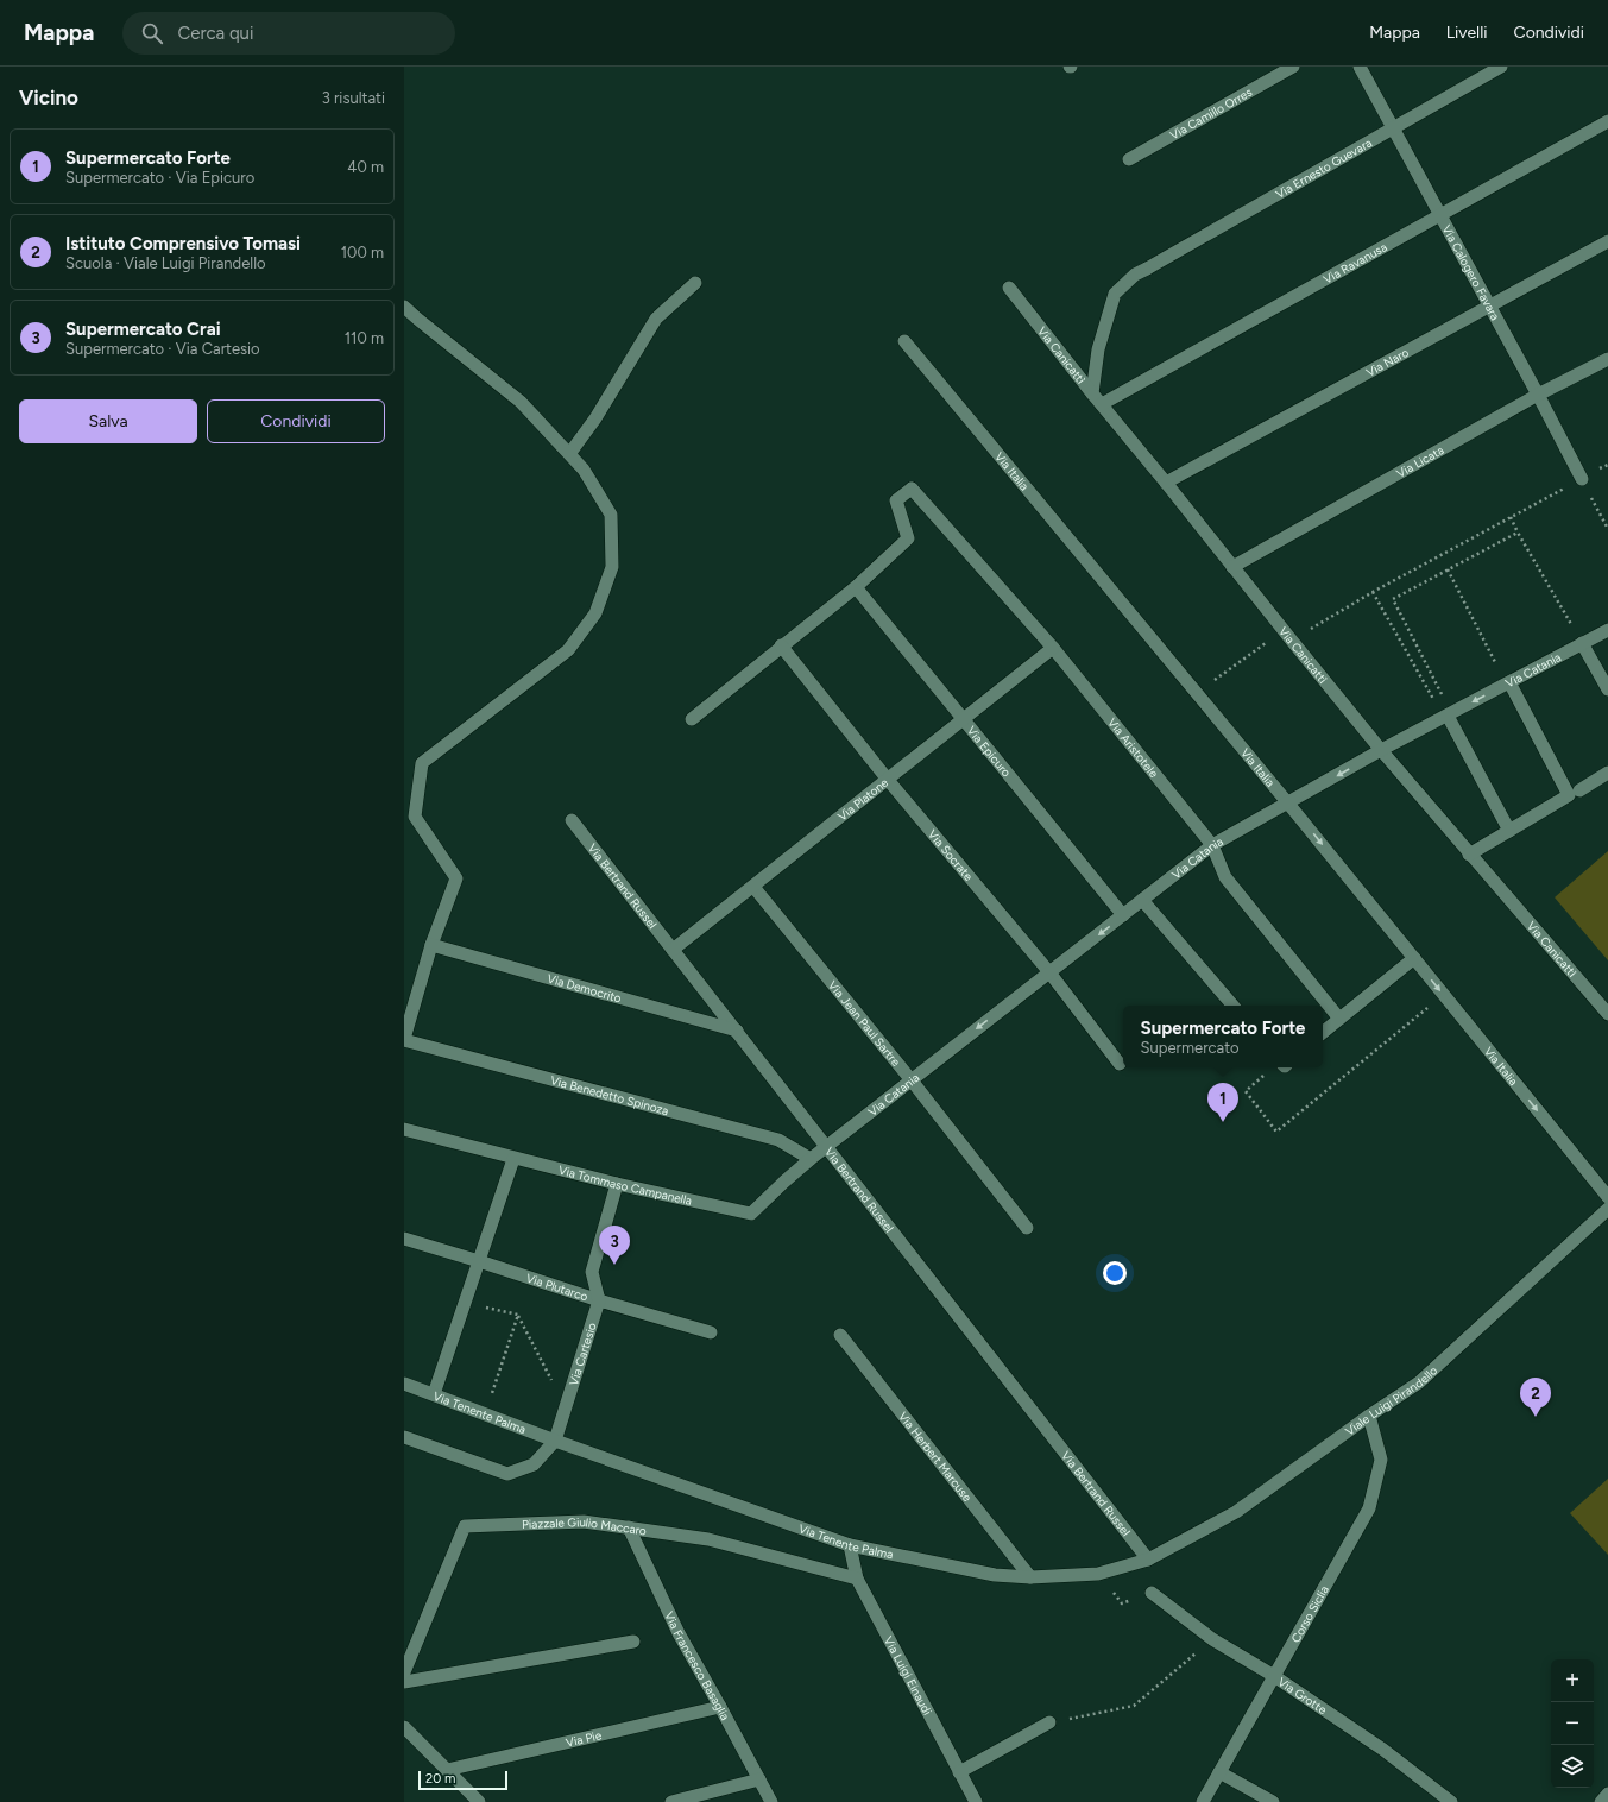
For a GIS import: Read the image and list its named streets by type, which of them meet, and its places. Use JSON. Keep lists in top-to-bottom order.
{
  "streets": {
    "street": [
      "Via Camillo Orres",
      "Via Ernesto Guevara",
      "Via Ravanusa",
      "Via Calogero Favara",
      "Via Canicattì",
      "Via Naro",
      "Via Licata",
      "Via Italia",
      "Via Catania",
      "Via Aristotele",
      "Via Epicuro",
      "Via Platone",
      "Via Socrate",
      "Via Bertrand Russel",
      "Via Democrito",
      "Via Jean Paul Sartre",
      "Via Benedetto Spinoza",
      "Via Tommaso Campanella",
      "Via Plutarco",
      "Via Cartesio",
      "Viale Luigi Pirandello",
      "Via Tenente Palma",
      "Via Herbert Marcuse",
      "Piazzale Giulio Maccaro",
      "Corso Siclia",
      "Via Francesco Basaglia",
      "Via Luigi Einaudi",
      "Via Grotte",
      "Via Pie"
    ]
  },
  "crossings": [
    ["Via Ernesto Guevara", "Via Calogero Favara"],
    ["Via Ernesto Guevara", "Via Canicattì"],
    ["Via Ravanusa", "Via Calogero Favara"],
    ["Via Ravanusa", "Via Canicattì"],
    ["Via Calogero Favara", "Via Naro"],
    ["Via Calogero Favara", "Via Licata"],
    ["Via Canicattì", "Via Naro"],
    ["Via Canicattì", "Via Licata"],
    ["Via Canicattì", "Via Catania"],
    ["Via Italia", "Via Catania"],
    ["Via Catania", "Via Aristotele"],
    ["Via Catania", "Via Epicuro"],
    ["Via Catania", "Via Socrate"],
    ["Via Catania", "Via Bertrand Russel"],
    ["Via Catania", "Via Jean Paul Sartre"],
    ["Via Catania", "Via Tommaso Campanella"],
    ["Via Aristotele", "Via Epicuro"],
    ["Via Aristotele", "Via Platone"],
    ["Via Epicuro", "Via Platone"],
    ["Via Platone", "Via Socrate"],
    ["Via Platone", "Via Bertrand Russel"],
    ["Via Platone", "Via Jean Paul Sartre"],
    ["Via Bertrand Russel", "Via Democrito"],
    ["Via Bertrand Russel", "Via Tommaso Campanella"],
    ["Via Bertrand Russel", "Viale Luigi Pirandello"],
    ["Via Bertrand Russel", "Via Tenente Palma"],
    ["Via Benedetto Spinoza", "Via Tommaso Campanella"],
    ["Via Plutarco", "Via Cartesio"],
    ["Via Cartesio", "Via Tenente Palma"],
    ["Viale Luigi Pirandello", "Via Tenente Palma"],
    ["Viale Luigi Pirandello", "Corso Siclia"],
    ["Via Tenente Palma", "Via Herbert Marcuse"],
    ["Via Tenente Palma", "Via Luigi Einaudi"],
    ["Piazzale Giulio Maccaro", "Via Francesco Basaglia"],
    ["Piazzale Giulio Maccaro", "Via Luigi Einaudi"],
    ["Corso Siclia", "Via Grotte"],
    ["Via Francesco Basaglia", "Via Pie"]
  ],
  "one_way": ["Via Italia", "Via Catania"],
  "scale_bar": "20 m",
  "page": {
    "header": "Mappa",
    "search": "Cerca qui",
    "nav": ["Mappa", "Livelli", "Condividi"],
    "heading": ["Vicino", "3 risultati"],
    "list": [
      {
        "mark": "1",
        "name": "Supermercato Forte",
        "note": "Supermercato · Via Epicuro",
        "value": "40 m"
      },
      {
        "mark": "2",
        "name": "Istituto Comprensivo Tomasi",
        "note": "Scuola · Viale Luigi Pirandello",
        "value": "100 m"
      },
      {
        "mark": "3",
        "name": "Supermercato Crai",
        "note": "Supermercato · Via Cartesio",
        "value": "110 m"
      }
    ],
    "buttons": ["Salva", "Condividi"],
    "popup": ["Supermercato Forte", "Supermercato"],
    "pins": ["1", "3", "2"],
    "map_buttons": ["+", "−"],
    "scale": "20 m"
  }
}
